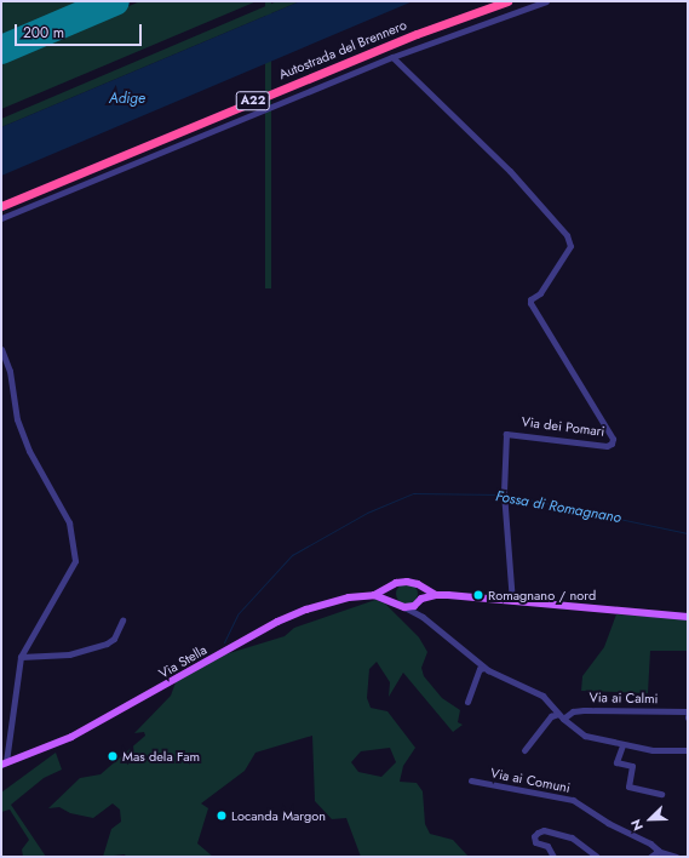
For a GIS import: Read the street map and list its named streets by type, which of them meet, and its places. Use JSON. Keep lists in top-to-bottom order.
{
  "streets": {
    "highway": ["Autostrada del Brennero", "A22"],
    "main road": ["Via Stella"],
    "street": ["Via dei Pomari", "Via ai Calmi", "Via ai Comuni"]
  },
  "water": ["Adige", "Fossa di Romagnano"],
  "places": ["Romagnano / nord", "Mas dela Fam", "Locanda Margon"],
  "scale_bar": "200 m",
  "north": "bottom left"
}
